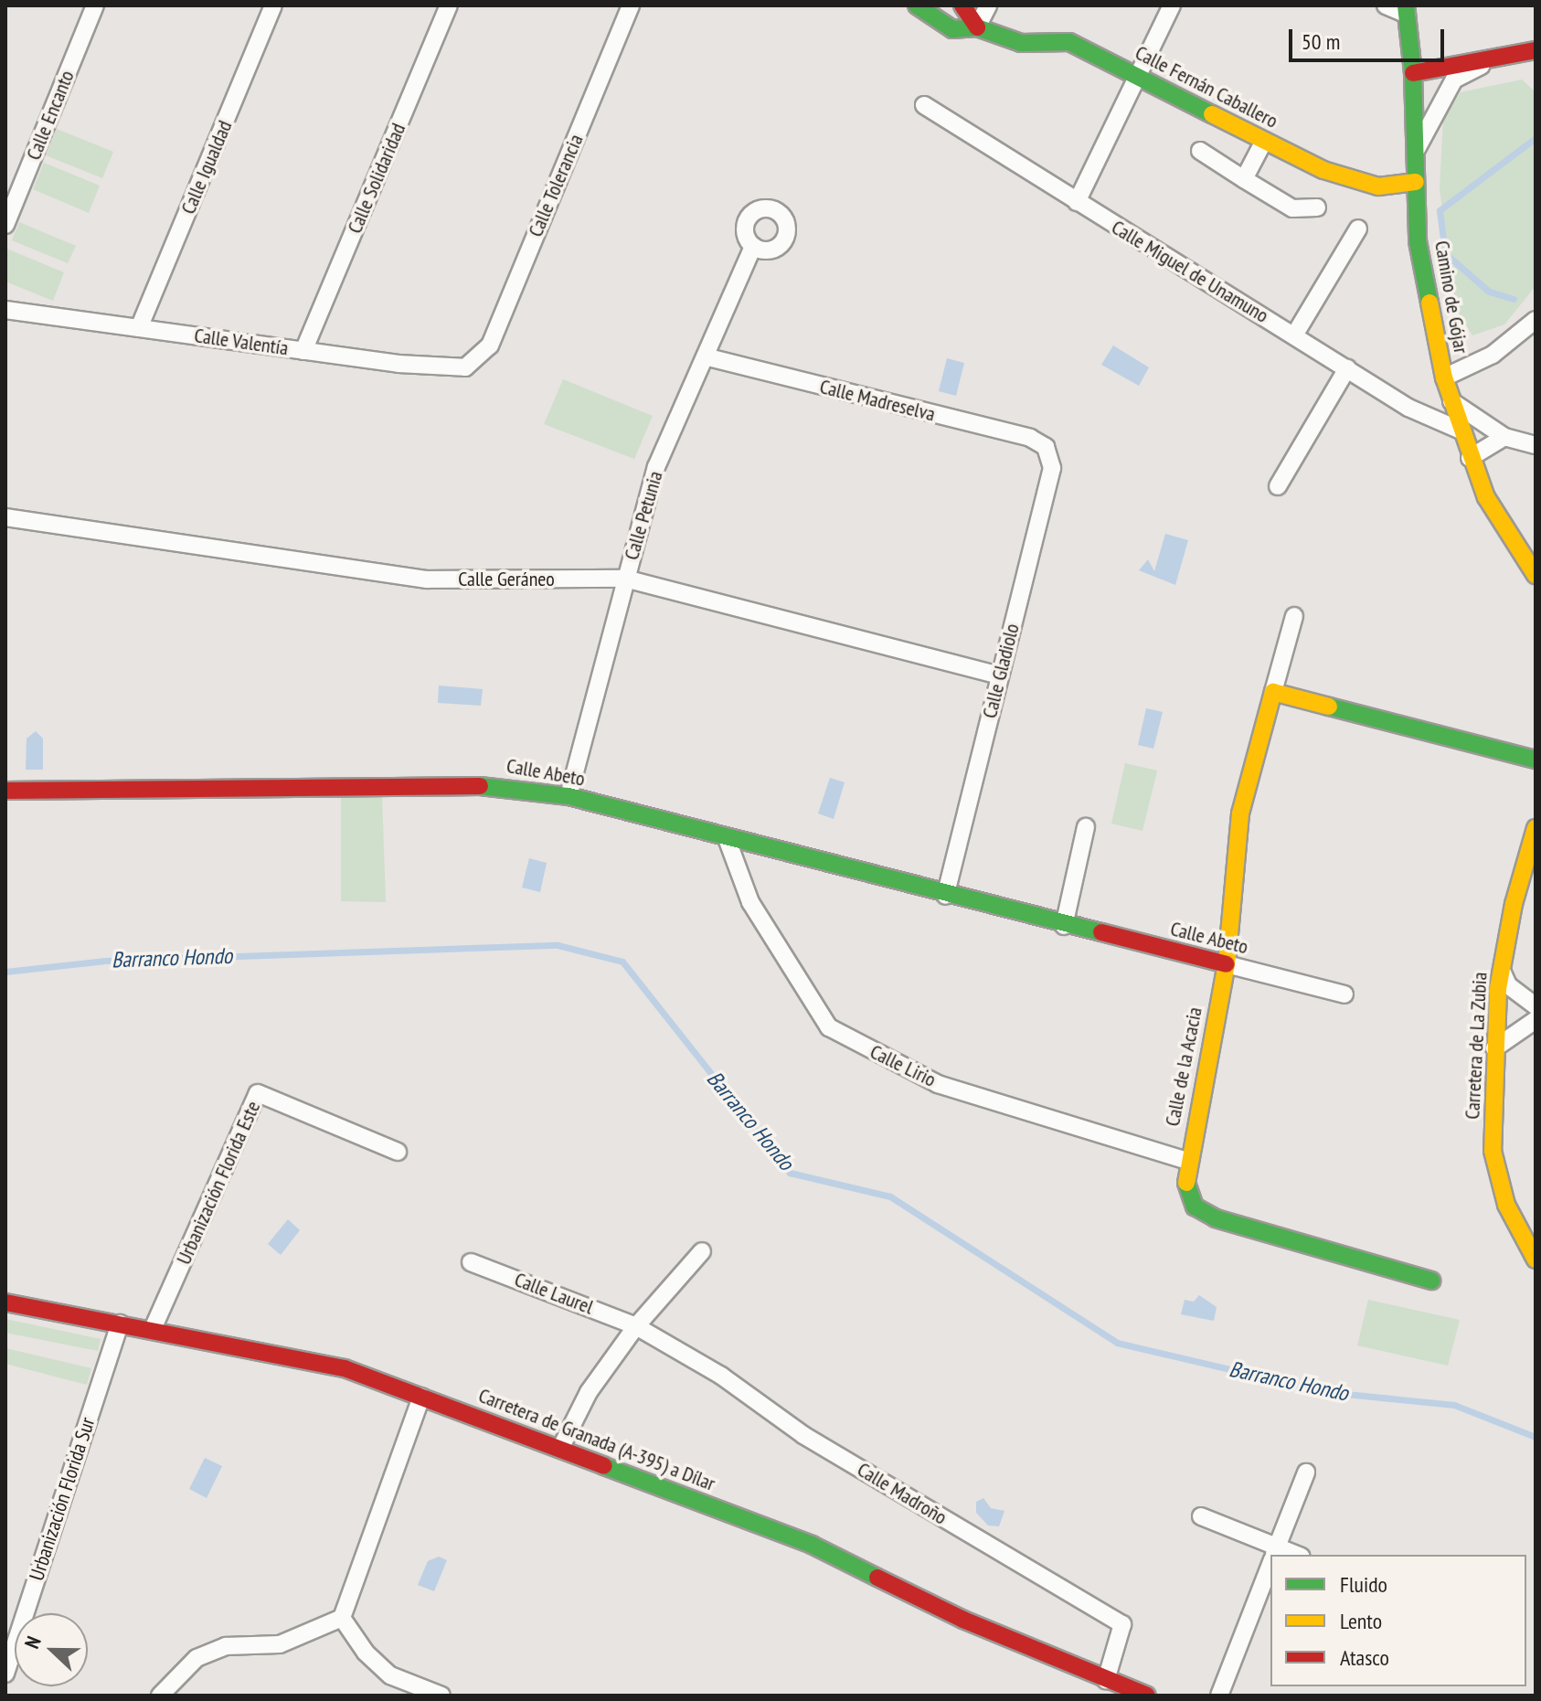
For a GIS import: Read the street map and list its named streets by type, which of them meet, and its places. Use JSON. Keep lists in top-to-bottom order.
{
  "streets": {
    "street": [
      "Calle Fernán Caballero",
      "Calle Encanto",
      "Calle Igualdad",
      "Calle Solidaridad",
      "Calle Tolerancia",
      "Calle Miguel de Unamuno",
      "Camino de Gójar",
      "Calle Valentía",
      "Calle Madreselva",
      "Calle Petunia",
      "Calle Geráneo",
      "Calle Gladiolo",
      "Calle Abeto",
      "Carretera de La Zubia",
      "Calle Lirio",
      "Calle de la Acacia",
      "Urbanización Florida Este",
      "Calle Laurel",
      "Carretera de Granada (A-395) a Dílar",
      "Calle Madroño",
      "Urbanización Florida Sur"
    ]
  },
  "crossings": [
    ["Calle Fernán Caballero", "Camino de Gójar"],
    ["Calle Igualdad", "Calle Valentía"],
    ["Calle Solidaridad", "Calle Valentía"],
    ["Calle Tolerancia", "Calle Valentía"],
    ["Calle Miguel de Unamuno", "Camino de Gójar"],
    ["Calle Madreselva", "Calle Petunia"],
    ["Calle Madreselva", "Calle Gladiolo"],
    ["Calle Petunia", "Calle Geráneo"],
    ["Calle Petunia", "Calle Abeto"],
    ["Calle Geráneo", "Calle Gladiolo"],
    ["Calle Gladiolo", "Calle Abeto"],
    ["Calle Abeto", "Calle Lirio"],
    ["Calle Abeto", "Calle de la Acacia"],
    ["Calle Lirio", "Calle de la Acacia"],
    ["Urbanización Florida Este", "Carretera de Granada (A-395) a Dílar"],
    ["Calle Laurel", "Calle Madroño"],
    ["Carretera de Granada (A-395) a Dílar", "Calle Madroño"],
    ["Carretera de Granada (A-395) a Dílar", "Urbanización Florida Sur"]
  ],
  "water": ["Barranco Hondo"],
  "legend": ["Fluido", "Lento", "Atasco"],
  "scale_bar": "50 m",
  "north": "left"
}
